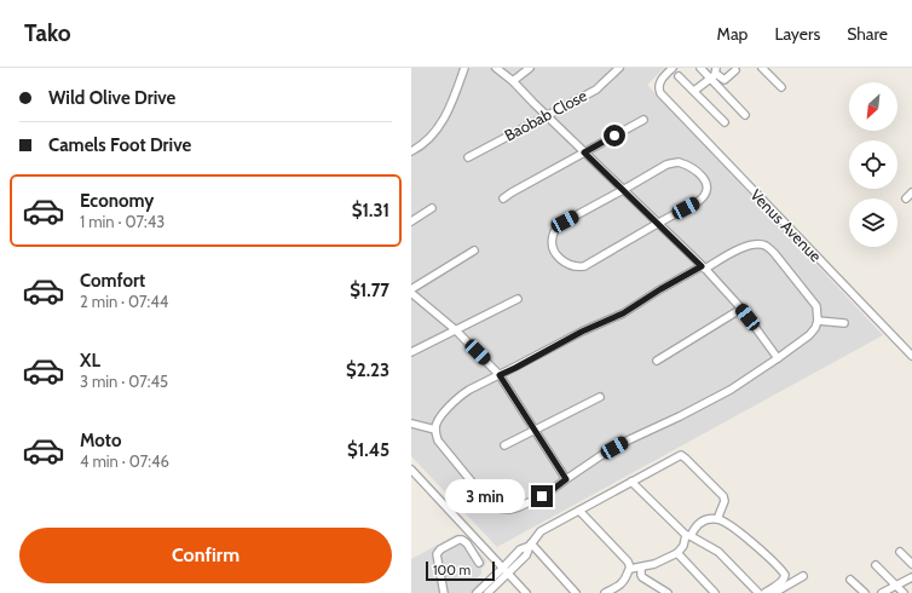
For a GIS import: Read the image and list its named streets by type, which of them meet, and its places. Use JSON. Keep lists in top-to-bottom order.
{
  "streets": {
    "street": ["Baobab Close", "Venus Avenue"]
  },
  "scale_bar": "100 m",
  "north": "bottom left",
  "page": {
    "header": "Tako",
    "nav": ["Map", "Layers", "Share"],
    "banner": ["Wild Olive Drive", "Camels Foot Drive"],
    "list": [
      {
        "name": "Economy",
        "note": "1 min · 07:43",
        "value": "$1.31"
      },
      {
        "name": "Comfort",
        "note": "2 min · 07:44",
        "value": "$1.77"
      },
      {
        "name": "XL",
        "note": "3 min · 07:45",
        "value": "$2.23"
      },
      {
        "name": "Moto",
        "note": "4 min · 07:46",
        "value": "$1.45"
      }
    ],
    "bubble": "3 min",
    "buttons": "Confirm",
    "scale": "100 m"
  }
}
